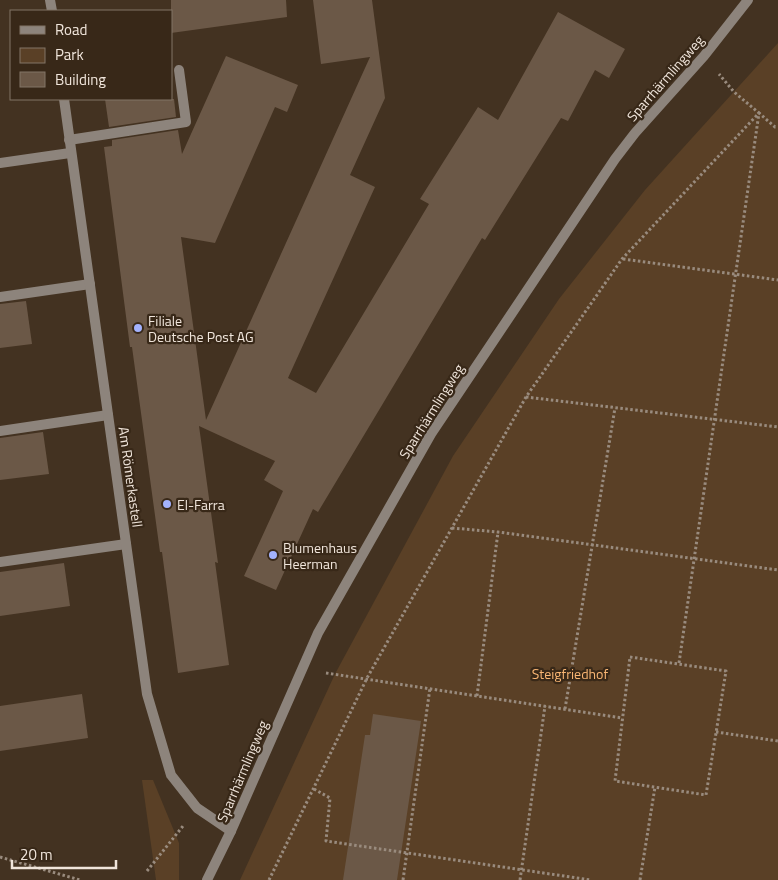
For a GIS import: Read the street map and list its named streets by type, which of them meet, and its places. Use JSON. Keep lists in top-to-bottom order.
{
  "streets": {
    "street": ["Sparrhärmlingweg", "Am Römerkastell"]
  },
  "crossings": [
    ["Sparrhärmlingweg", "Am Römerkastell"]
  ],
  "parks": ["Steigfriedhof"],
  "places": ["Filiale Deutsche Post AG", "El-Farra", "Blumenhaus Heerman"],
  "legend": ["Road", "Park", "Building"],
  "scale_bar": "20 m"
}
